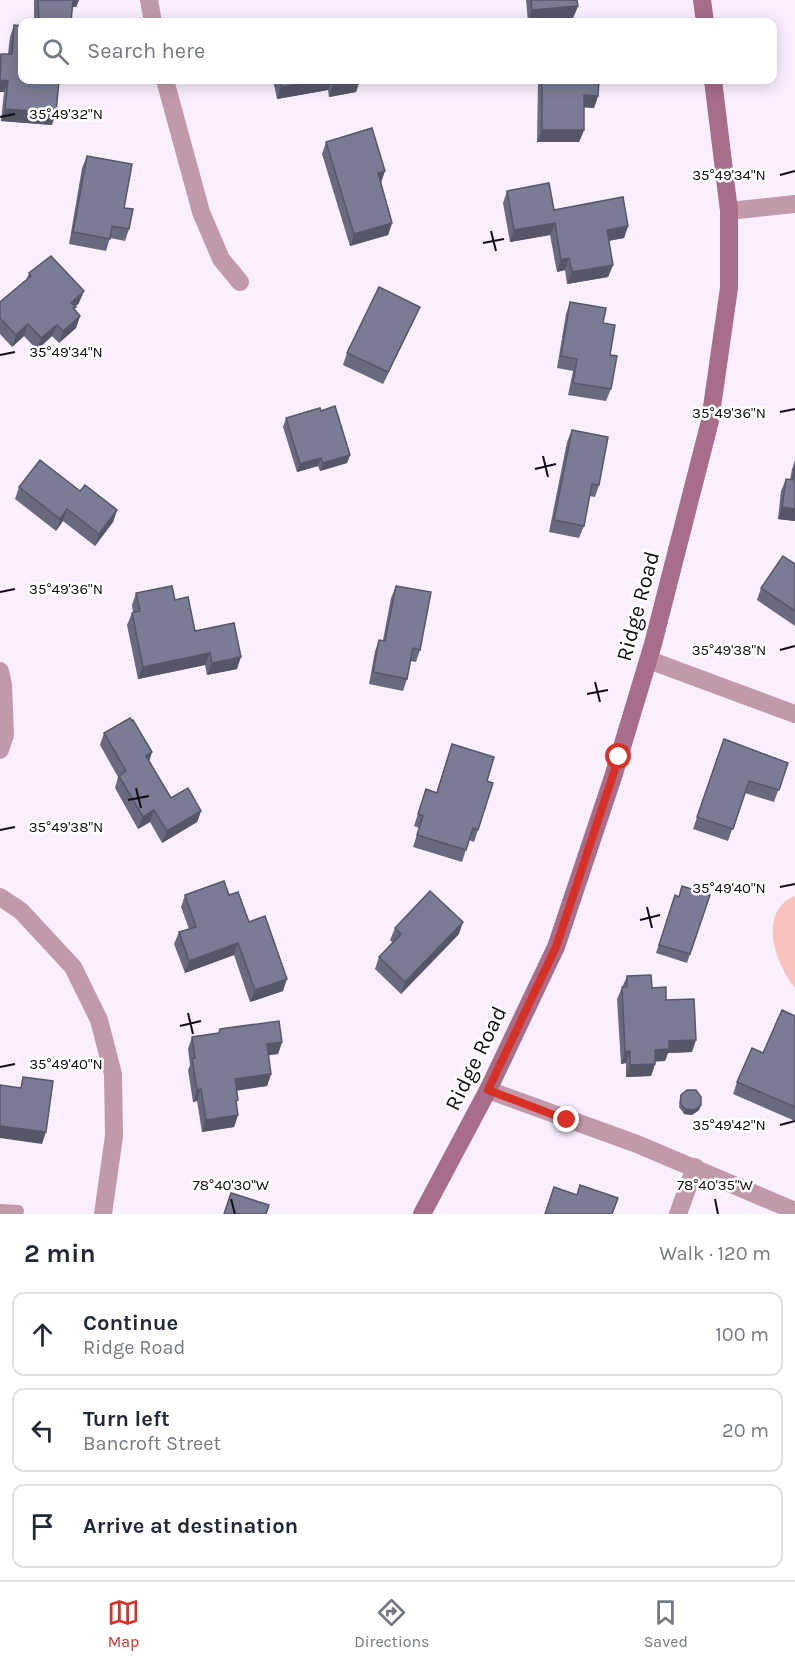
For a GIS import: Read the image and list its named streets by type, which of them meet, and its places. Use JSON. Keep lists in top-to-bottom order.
{
  "streets": {
    "street": ["Ridge Road"]
  },
  "page": {
    "search": "Search here",
    "heading": ["2 min", "Walk · 120 m"],
    "list": [
      ["Continue", "Ridge Road", "100 m"],
      ["Turn left", "Bancroft Street", "20 m"],
      "Arrive at destination"
    ],
    "nav": ["Map", "Directions", "Saved"]
  },
  "coordinates": [
    "35°49'32\"N",
    "35°49'34\"N",
    "35°49'36\"N",
    "35°49'38\"N",
    "35°49'40\"N",
    "35°49'42\"N",
    "78°40'30\"W",
    "78°40'35\"W"
  ]
}
